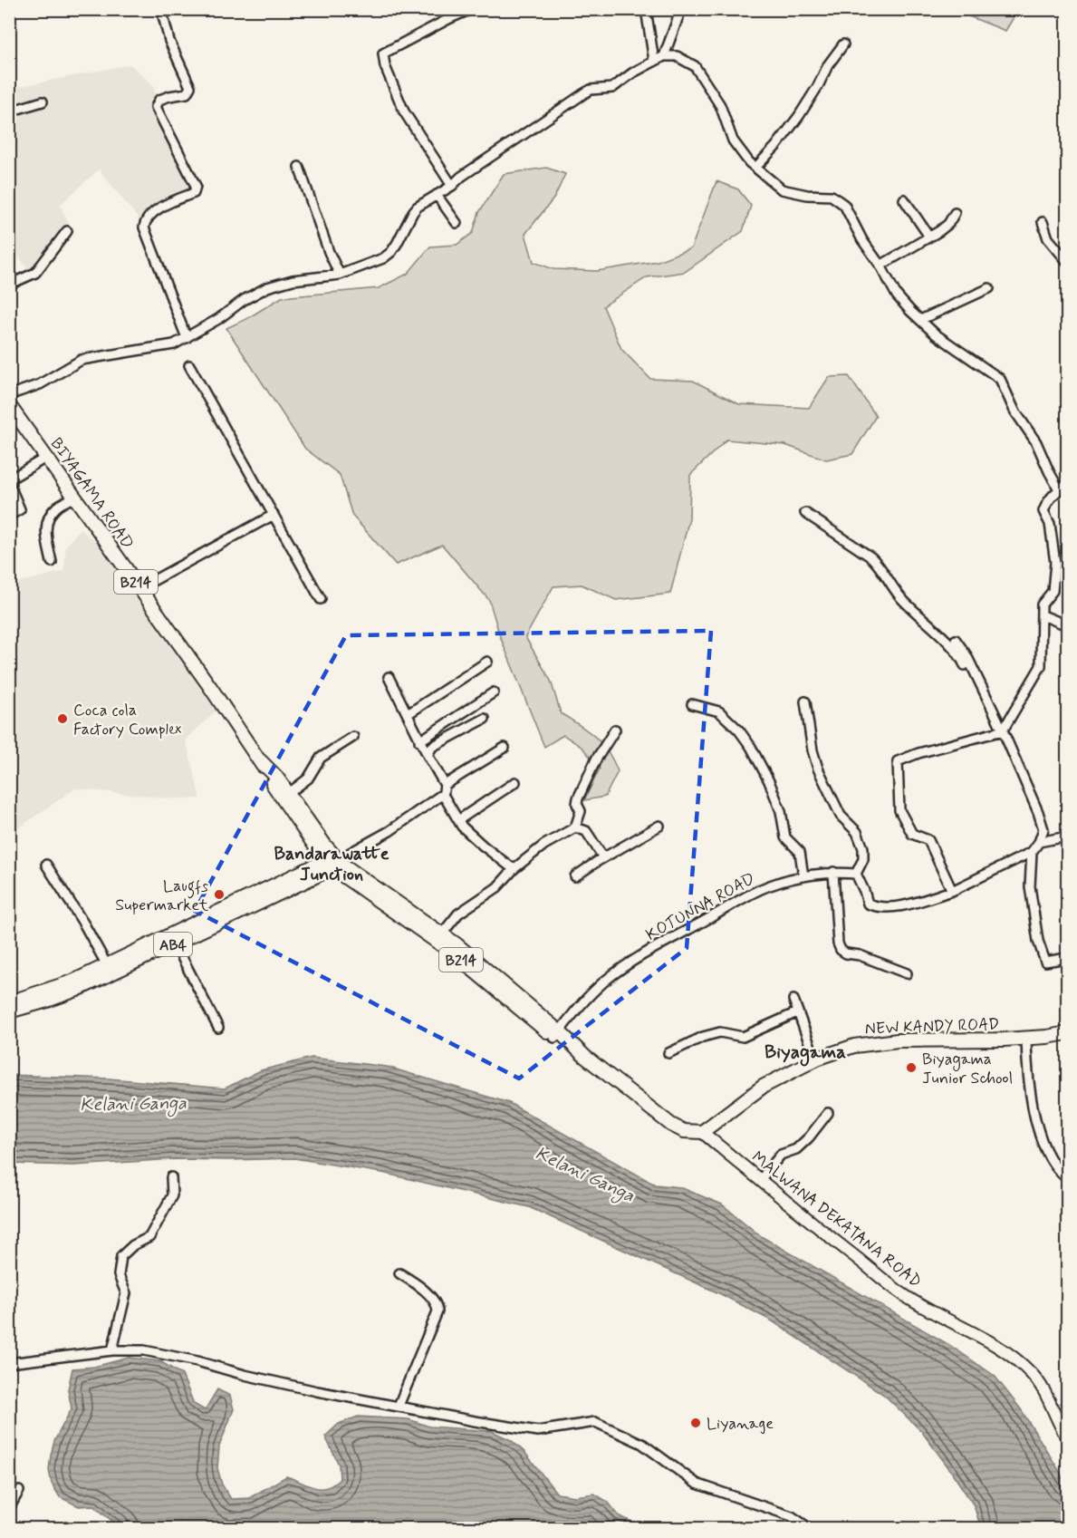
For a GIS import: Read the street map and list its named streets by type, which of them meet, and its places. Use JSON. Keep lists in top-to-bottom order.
{
  "streets": {
    "main road": [
      "BIYAGAMA ROAD",
      "B214",
      "AB4",
      "NEW KANDY ROAD",
      "MALWANA DEKATANA ROAD"
    ],
    "street": ["KOTUNNA ROAD"]
  },
  "crossings": [
    ["BIYAGAMA ROAD", "B214"],
    ["BIYAGAMA ROAD", "AB4"],
    ["B214", "KOTUNNA ROAD"],
    ["B214", "AB4"],
    ["B214", "NEW KANDY ROAD"],
    ["B214", "MALWANA DEKATANA ROAD"],
    ["NEW KANDY ROAD", "MALWANA DEKATANA ROAD"]
  ],
  "districts": ["Bandarawatte Junction", "Biyagama"],
  "water": ["Kelani Ganga"],
  "places": [
    "Coca cola Factory Complex",
    "Laugfs Supermarket",
    "Biyagama Junior School",
    "Liyanage"
  ]
}
